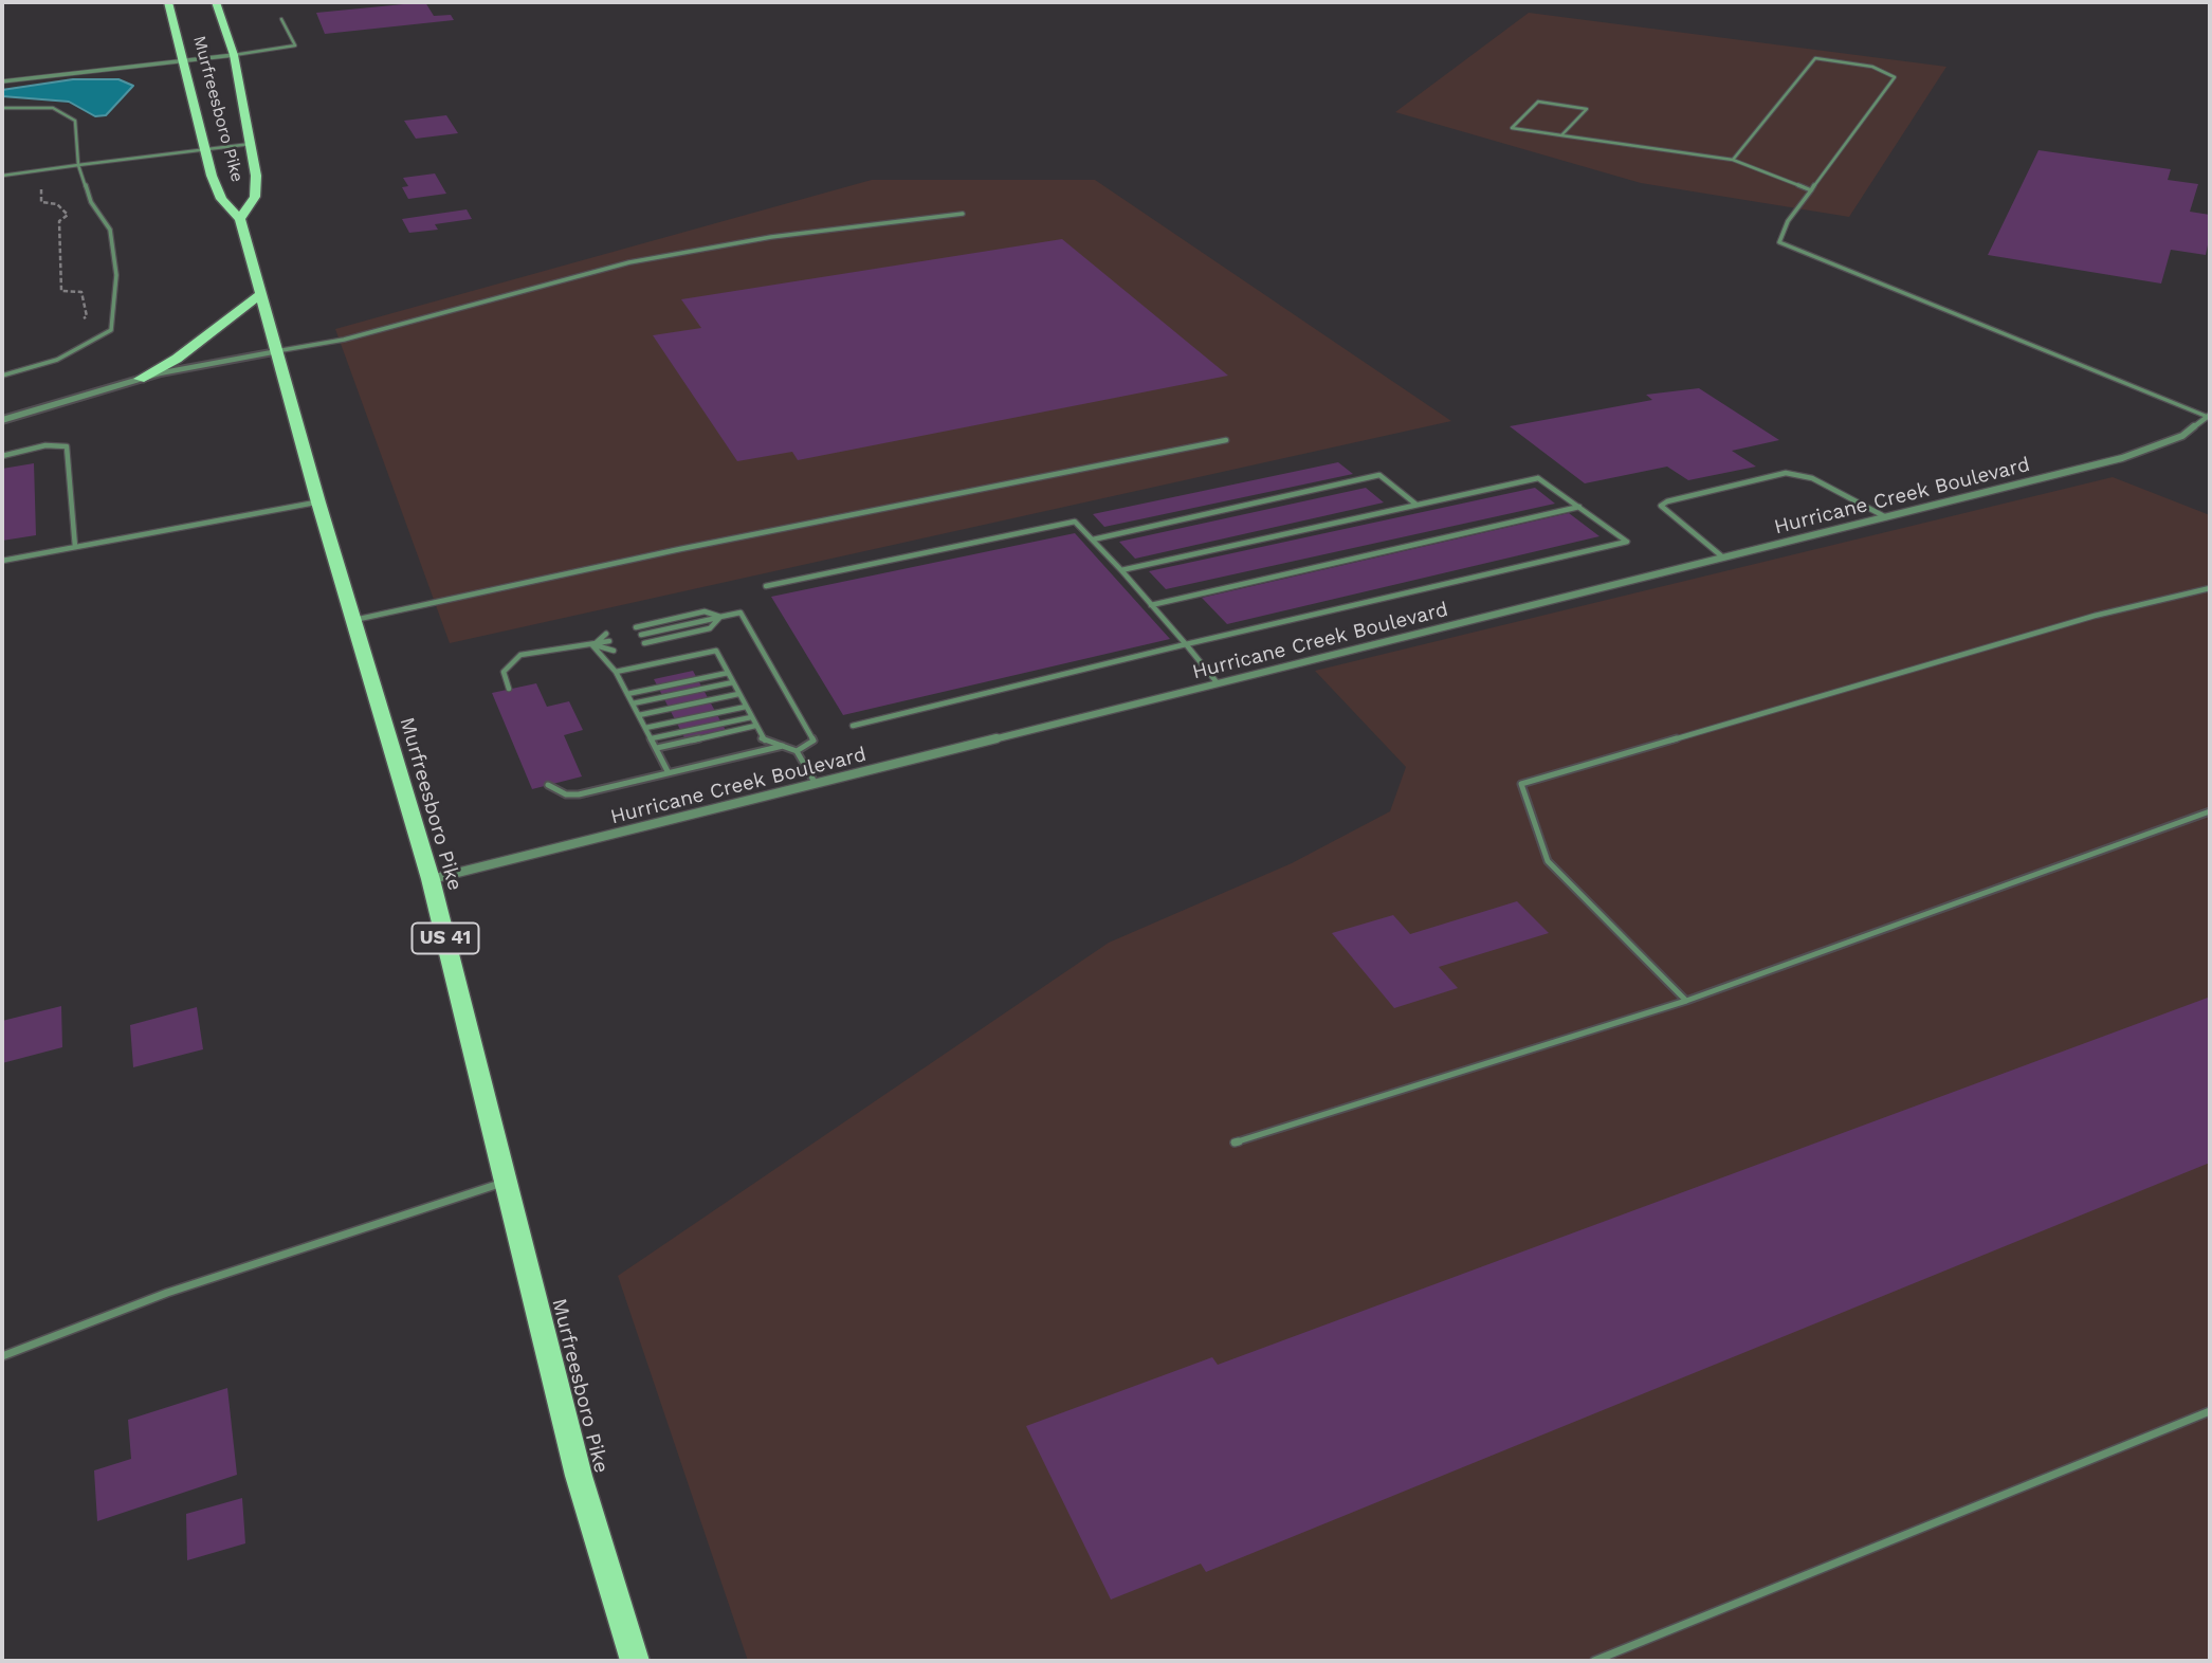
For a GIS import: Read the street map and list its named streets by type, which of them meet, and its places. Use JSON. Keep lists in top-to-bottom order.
{
  "streets": {
    "main road": ["Murfreesboro Pike", "US 41"],
    "street": ["Hurricane Creek Boulevard"]
  },
  "crossings": [
    ["Murfreesboro Pike", "Hurricane Creek Boulevard"]
  ]
}
